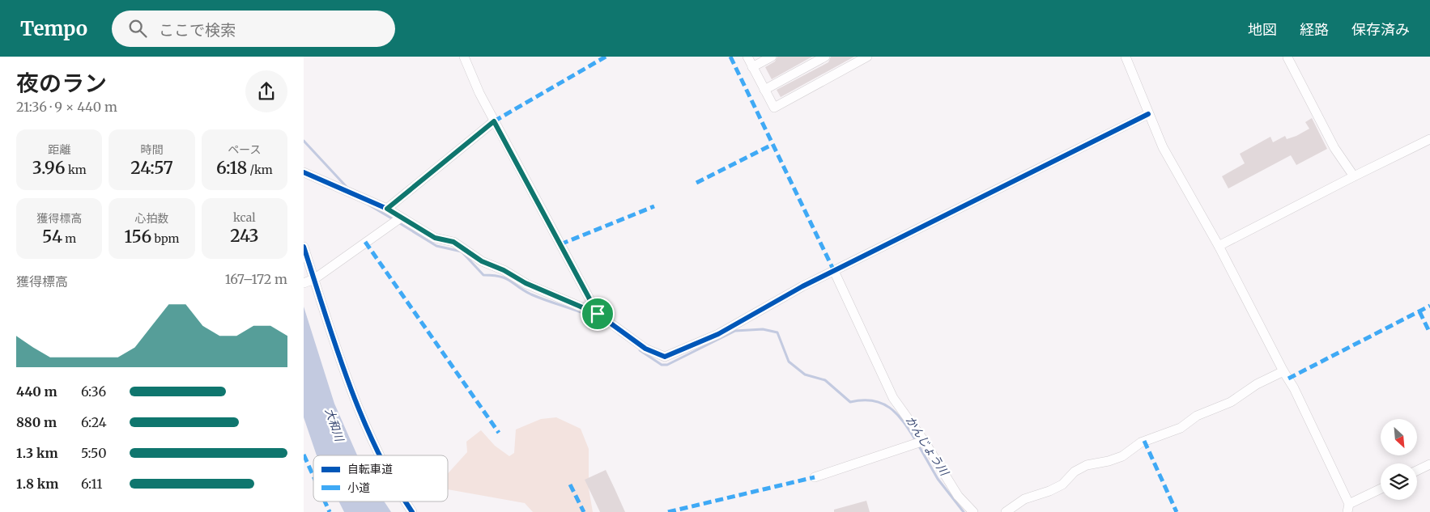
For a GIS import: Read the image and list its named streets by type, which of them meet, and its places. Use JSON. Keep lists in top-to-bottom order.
{
  "water": ["大和川", "かんじょう川"],
  "legend": ["自転車道", "小道"],
  "north": "bottom right",
  "page": {
    "header": "Tempo",
    "search": "ここで検索",
    "nav": ["地図", "経路", "保存済み"],
    "heading": ["夜のラン", "21:36 · 9 × 440 m"],
    "stats": [
      ["距離", "3.96 km"],
      ["時間", "24:57"],
      ["ペース", "6:18 /km"],
      ["獲得標高", "54 m"],
      ["心拍数", "156 bpm"],
      ["kcal", "243"]
    ],
    "chart": ["獲得標高", "167–172 m"],
    "list": [
      {
        "name": "440 m",
        "note": "6:36"
      },
      {
        "name": "880 m",
        "note": "6:24"
      },
      {
        "name": "1.3 km",
        "note": "5:50"
      },
      {
        "name": "1.8 km",
        "note": "6:11"
      }
    ]
  }
}
